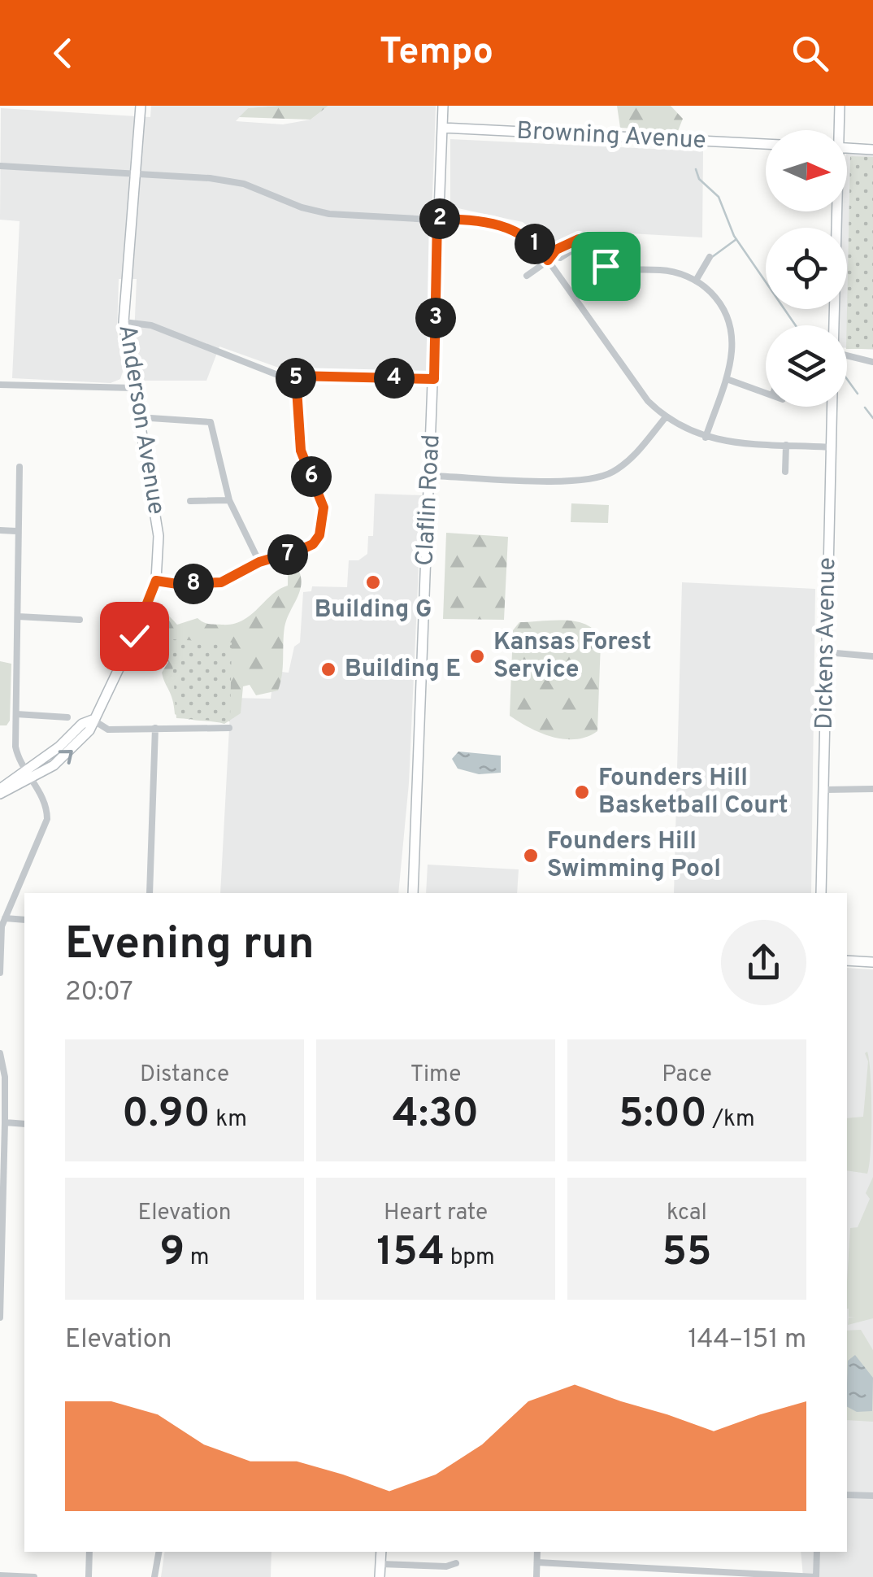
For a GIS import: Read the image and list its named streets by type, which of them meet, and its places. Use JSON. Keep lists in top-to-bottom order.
{
  "streets": {
    "street": [
      "Browning Avenue",
      "Anderson Avenue",
      "Claflin Road",
      "Dickens Avenue"
    ]
  },
  "crossings": [
    ["Browning Avenue", "Claflin Road"]
  ],
  "places": [
    "Building G",
    "Kansas Forest Service",
    "Building E",
    "Founders Hill Basketball Court",
    "Founders Hill Swimming Pool"
  ],
  "north": "right",
  "page": {
    "header": "Tempo",
    "pins": [
      "2",
      "1",
      "3",
      "4",
      "5",
      "6",
      "7",
      "8"
    ],
    "heading": ["Evening run", "20:07"],
    "stats": [
      ["Distance", "0.90 km"],
      ["Time", "4:30"],
      ["Pace", "5:00 /km"],
      ["Elevation", "9 m"],
      ["Heart rate", "154 bpm"],
      ["kcal", "55"]
    ],
    "chart": ["Elevation", "144–151 m"]
  }
}
